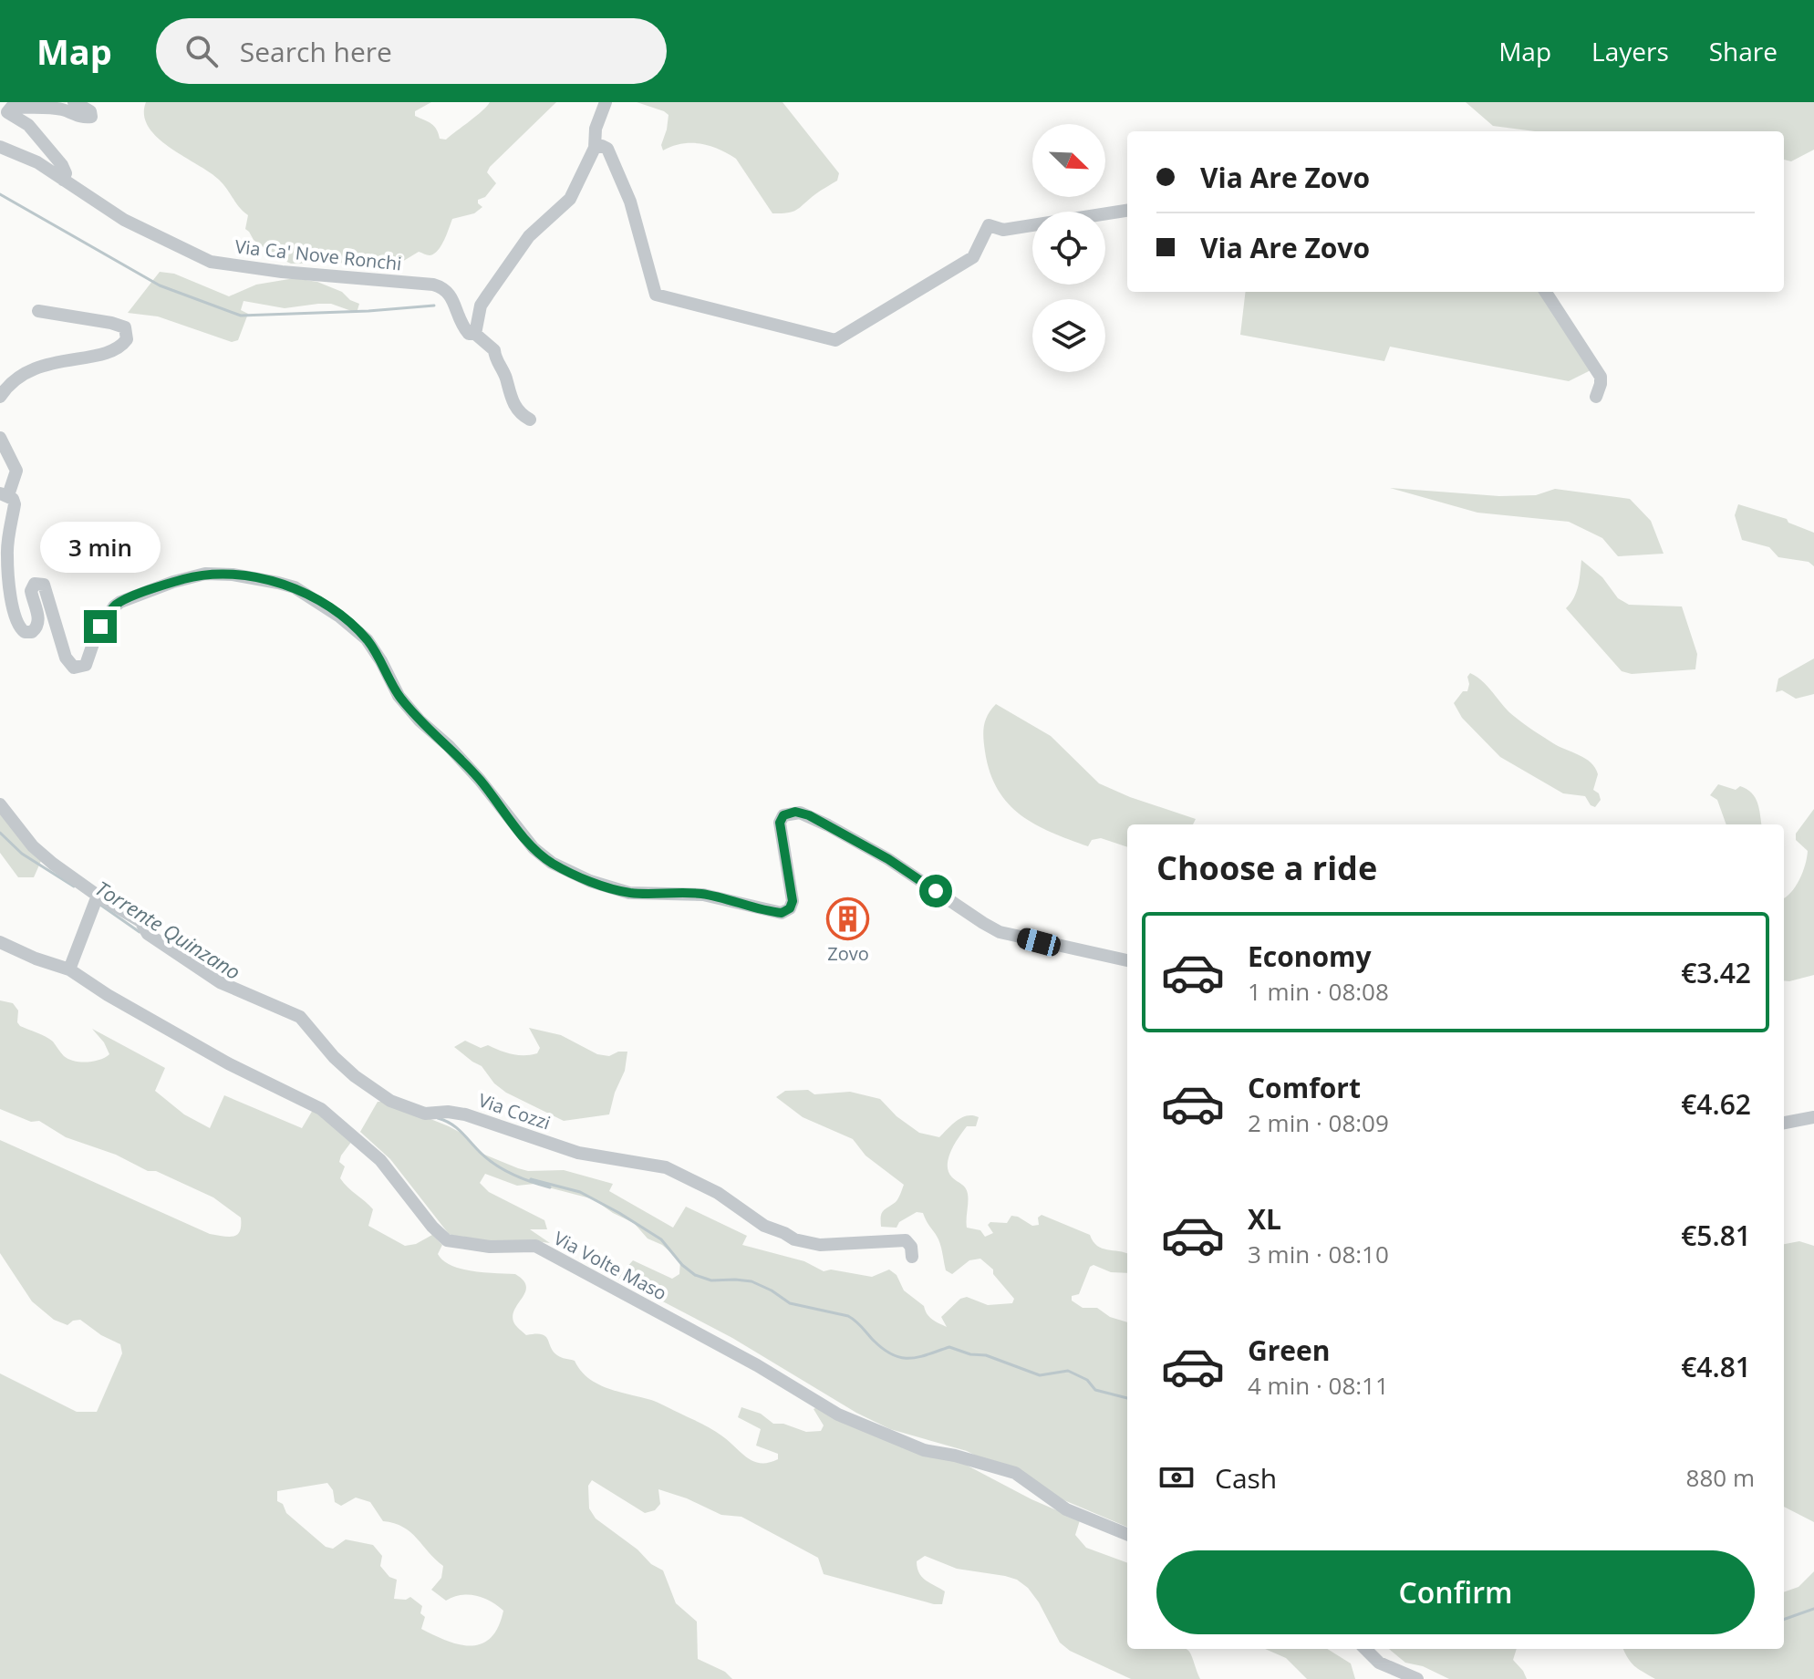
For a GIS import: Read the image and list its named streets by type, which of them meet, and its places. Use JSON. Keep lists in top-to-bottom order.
{
  "streets": {
    "street": ["Via Ca' Nove Ronchi", "Via Cozzi", "Via Volte Maso"]
  },
  "water": ["Torrente Quinzano"],
  "places": {
    "building": ["Zovo"]
  },
  "north": "bottom right",
  "page": {
    "header": "Map",
    "search": "Search here",
    "nav": ["Map", "Layers", "Share"],
    "banner": ["Via Are Zovo", "Via Are Zovo"],
    "bubble": "3 min",
    "heading": "Choose a ride",
    "list": [
      {
        "name": "Economy",
        "note": "1 min · 08:08",
        "value": "€3.42"
      },
      {
        "name": "Comfort",
        "note": "2 min · 08:09",
        "value": "€4.62"
      },
      {
        "name": "XL",
        "note": "3 min · 08:10",
        "value": "€5.81"
      },
      {
        "name": "Green",
        "note": "4 min · 08:11",
        "value": "€4.81"
      }
    ],
    "pay": ["Cash", "880 m"],
    "buttons": "Confirm"
  }
}
